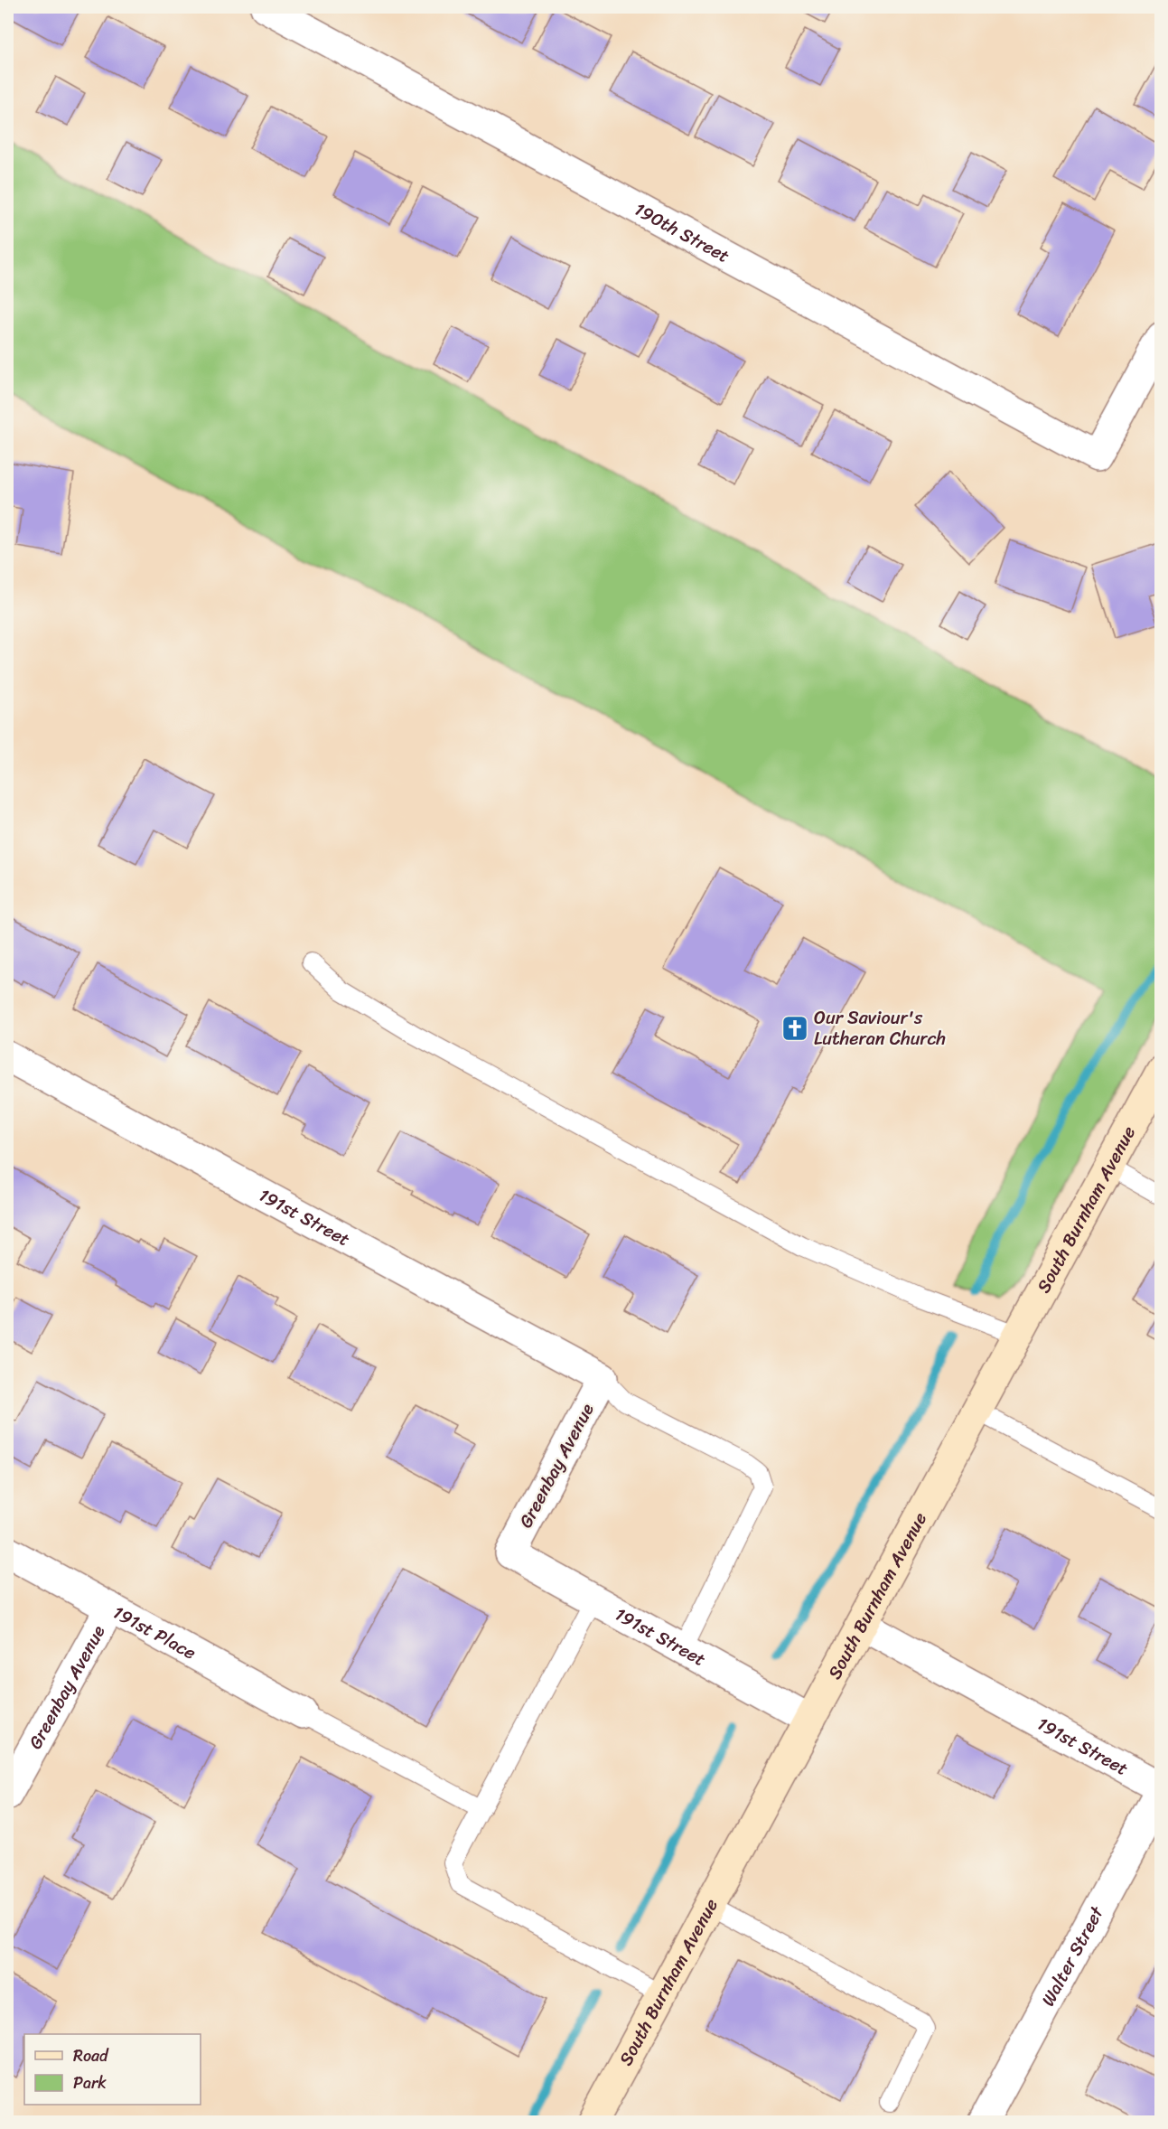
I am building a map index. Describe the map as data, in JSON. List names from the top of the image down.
{
  "streets": {
    "main road": ["South Burnham Avenue"],
    "street": [
      "190th Street",
      "191st Street",
      "Greenbay Avenue",
      "191st Place",
      "Walter Street"
    ]
  },
  "crossings": [
    ["South Burnham Avenue", "191st Street"],
    ["191st Street", "Greenbay Avenue"],
    ["191st Street", "Walter Street"],
    ["Greenbay Avenue", "191st Place"]
  ],
  "places": {
    "church": ["Our Saviour's Lutheran Church"]
  },
  "legend": ["Road", "Park"]
}
